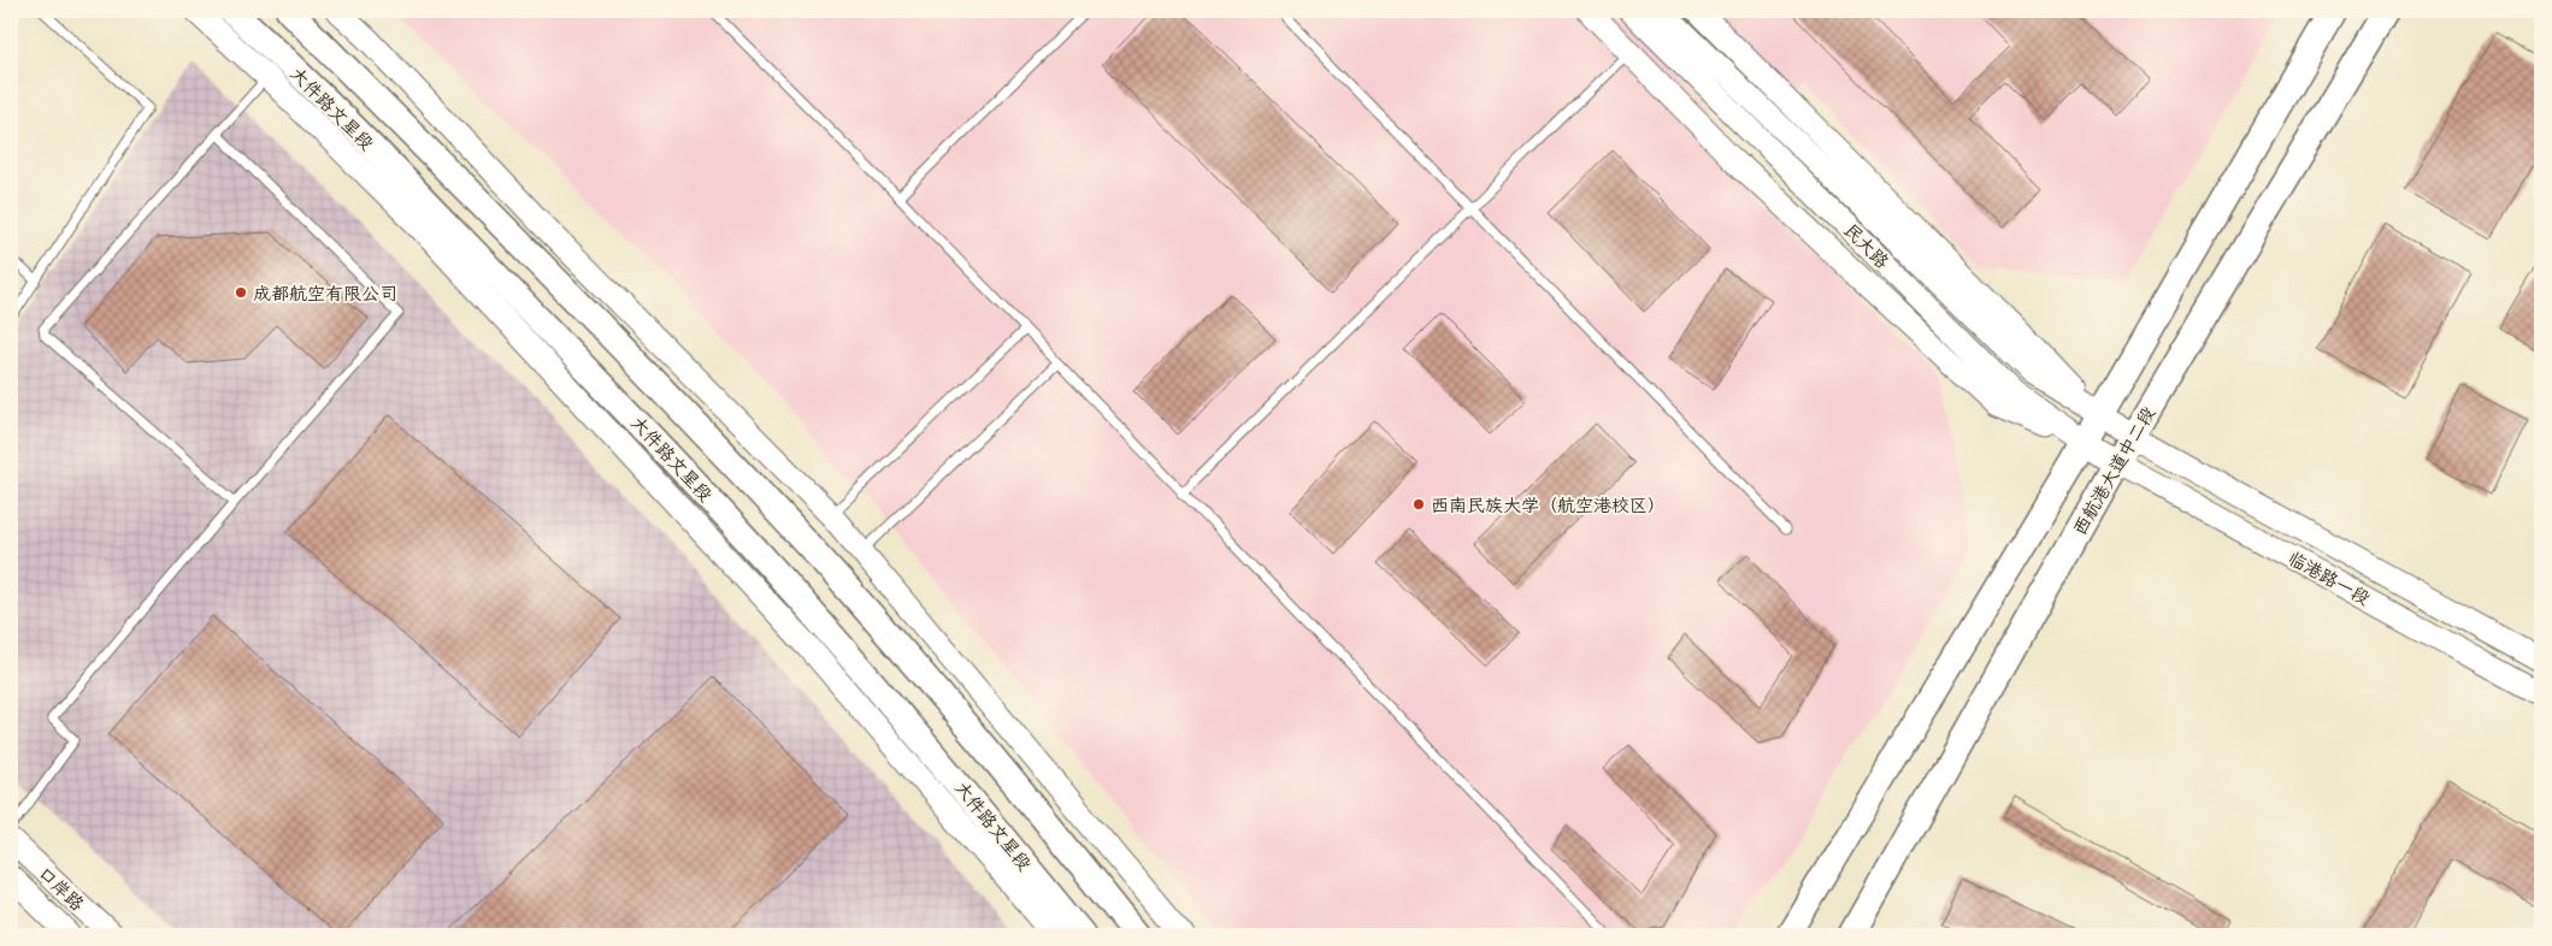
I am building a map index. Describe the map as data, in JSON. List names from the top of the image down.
{
  "streets": {
    "main road": ["大件路文星段", "西航港大道中二段"],
    "street": ["民大路", "临港路一段", "口岸路"]
  },
  "crossings": [
    ["民大路", "西航港大道中二段"],
    ["民大路", "临港路一段"],
    ["西航港大道中二段", "临港路一段"]
  ],
  "places": ["成都航空有限公司", "西南民族大学（航空港校区）"]
}
